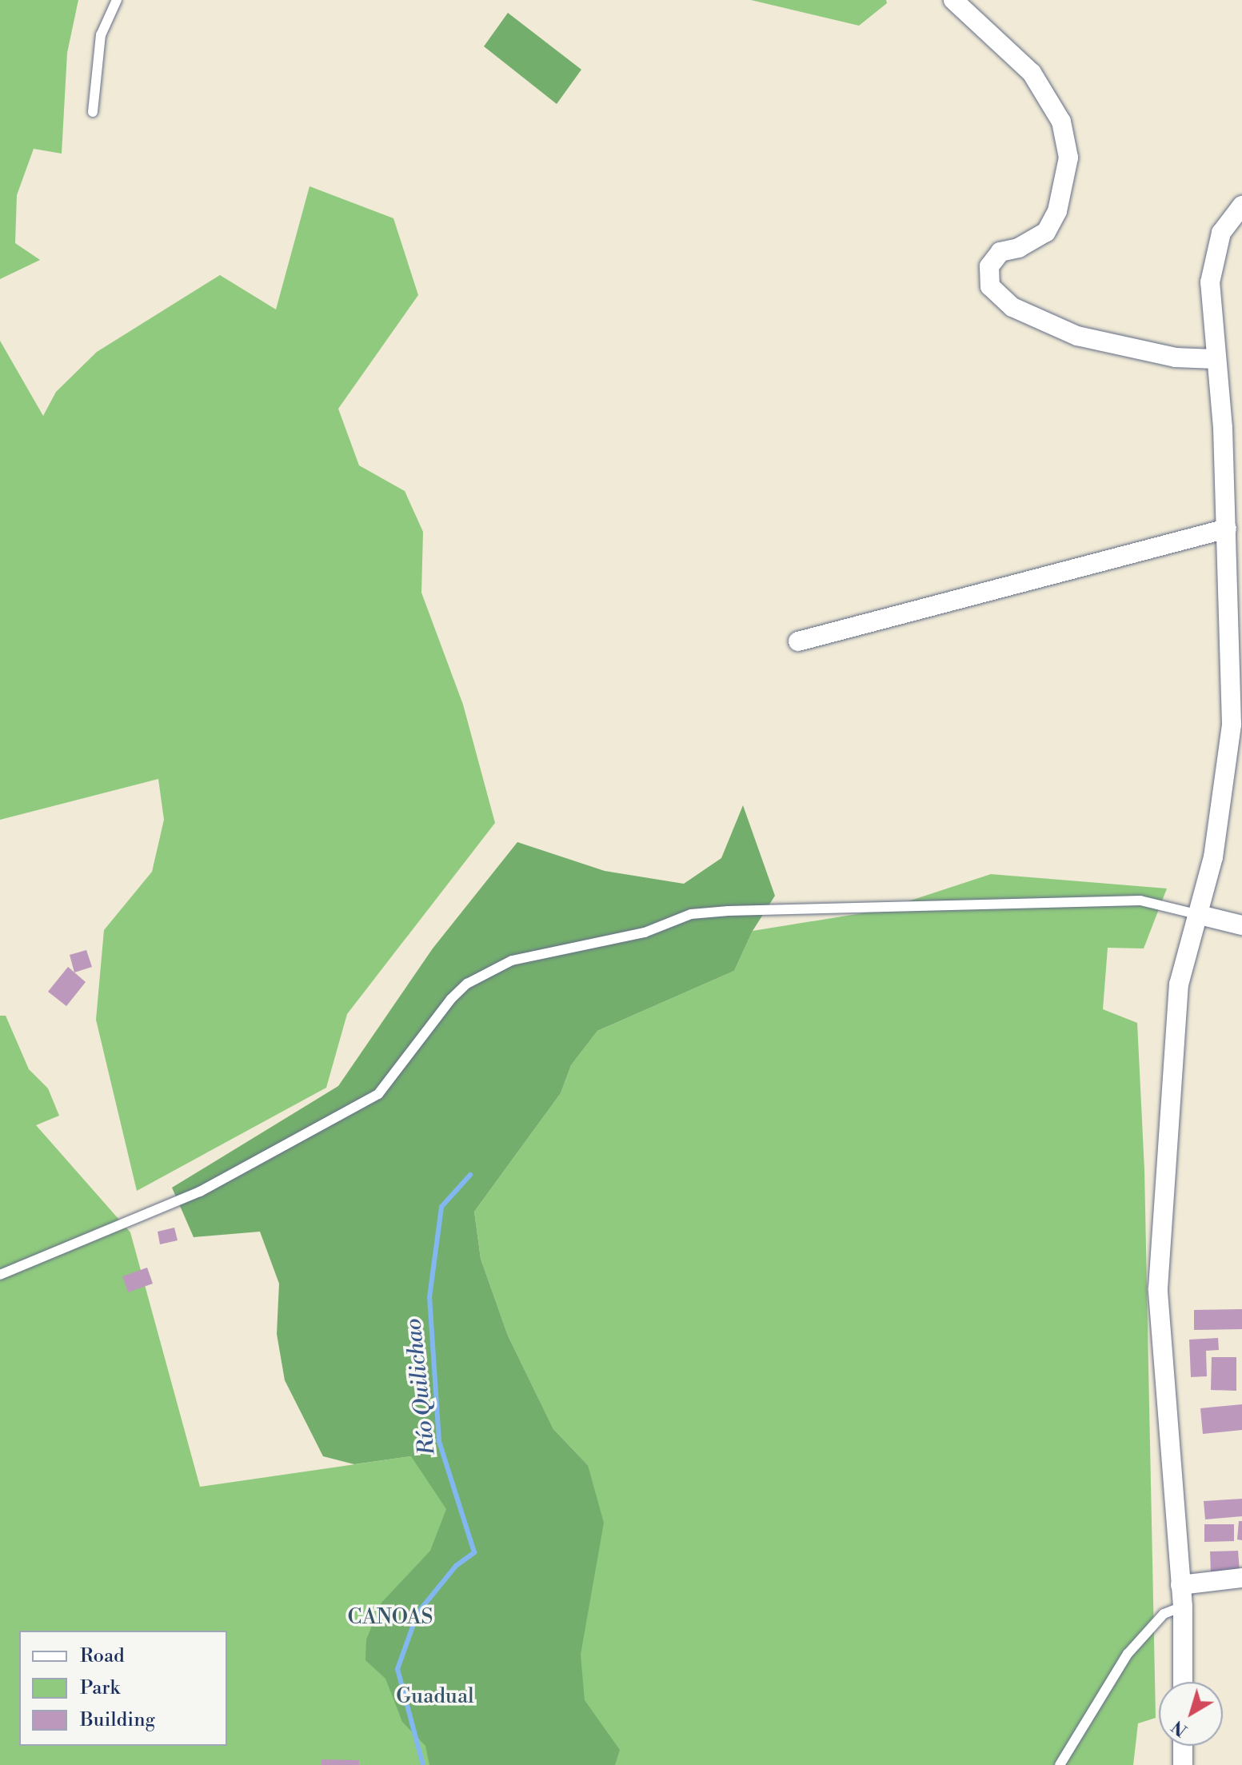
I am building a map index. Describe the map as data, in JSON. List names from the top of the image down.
{
  "water": ["Río Quilichao"],
  "parks": ["CANOAS", "Guadual"],
  "legend": ["Road", "Park", "Building"],
  "north": "bottom left"
}
